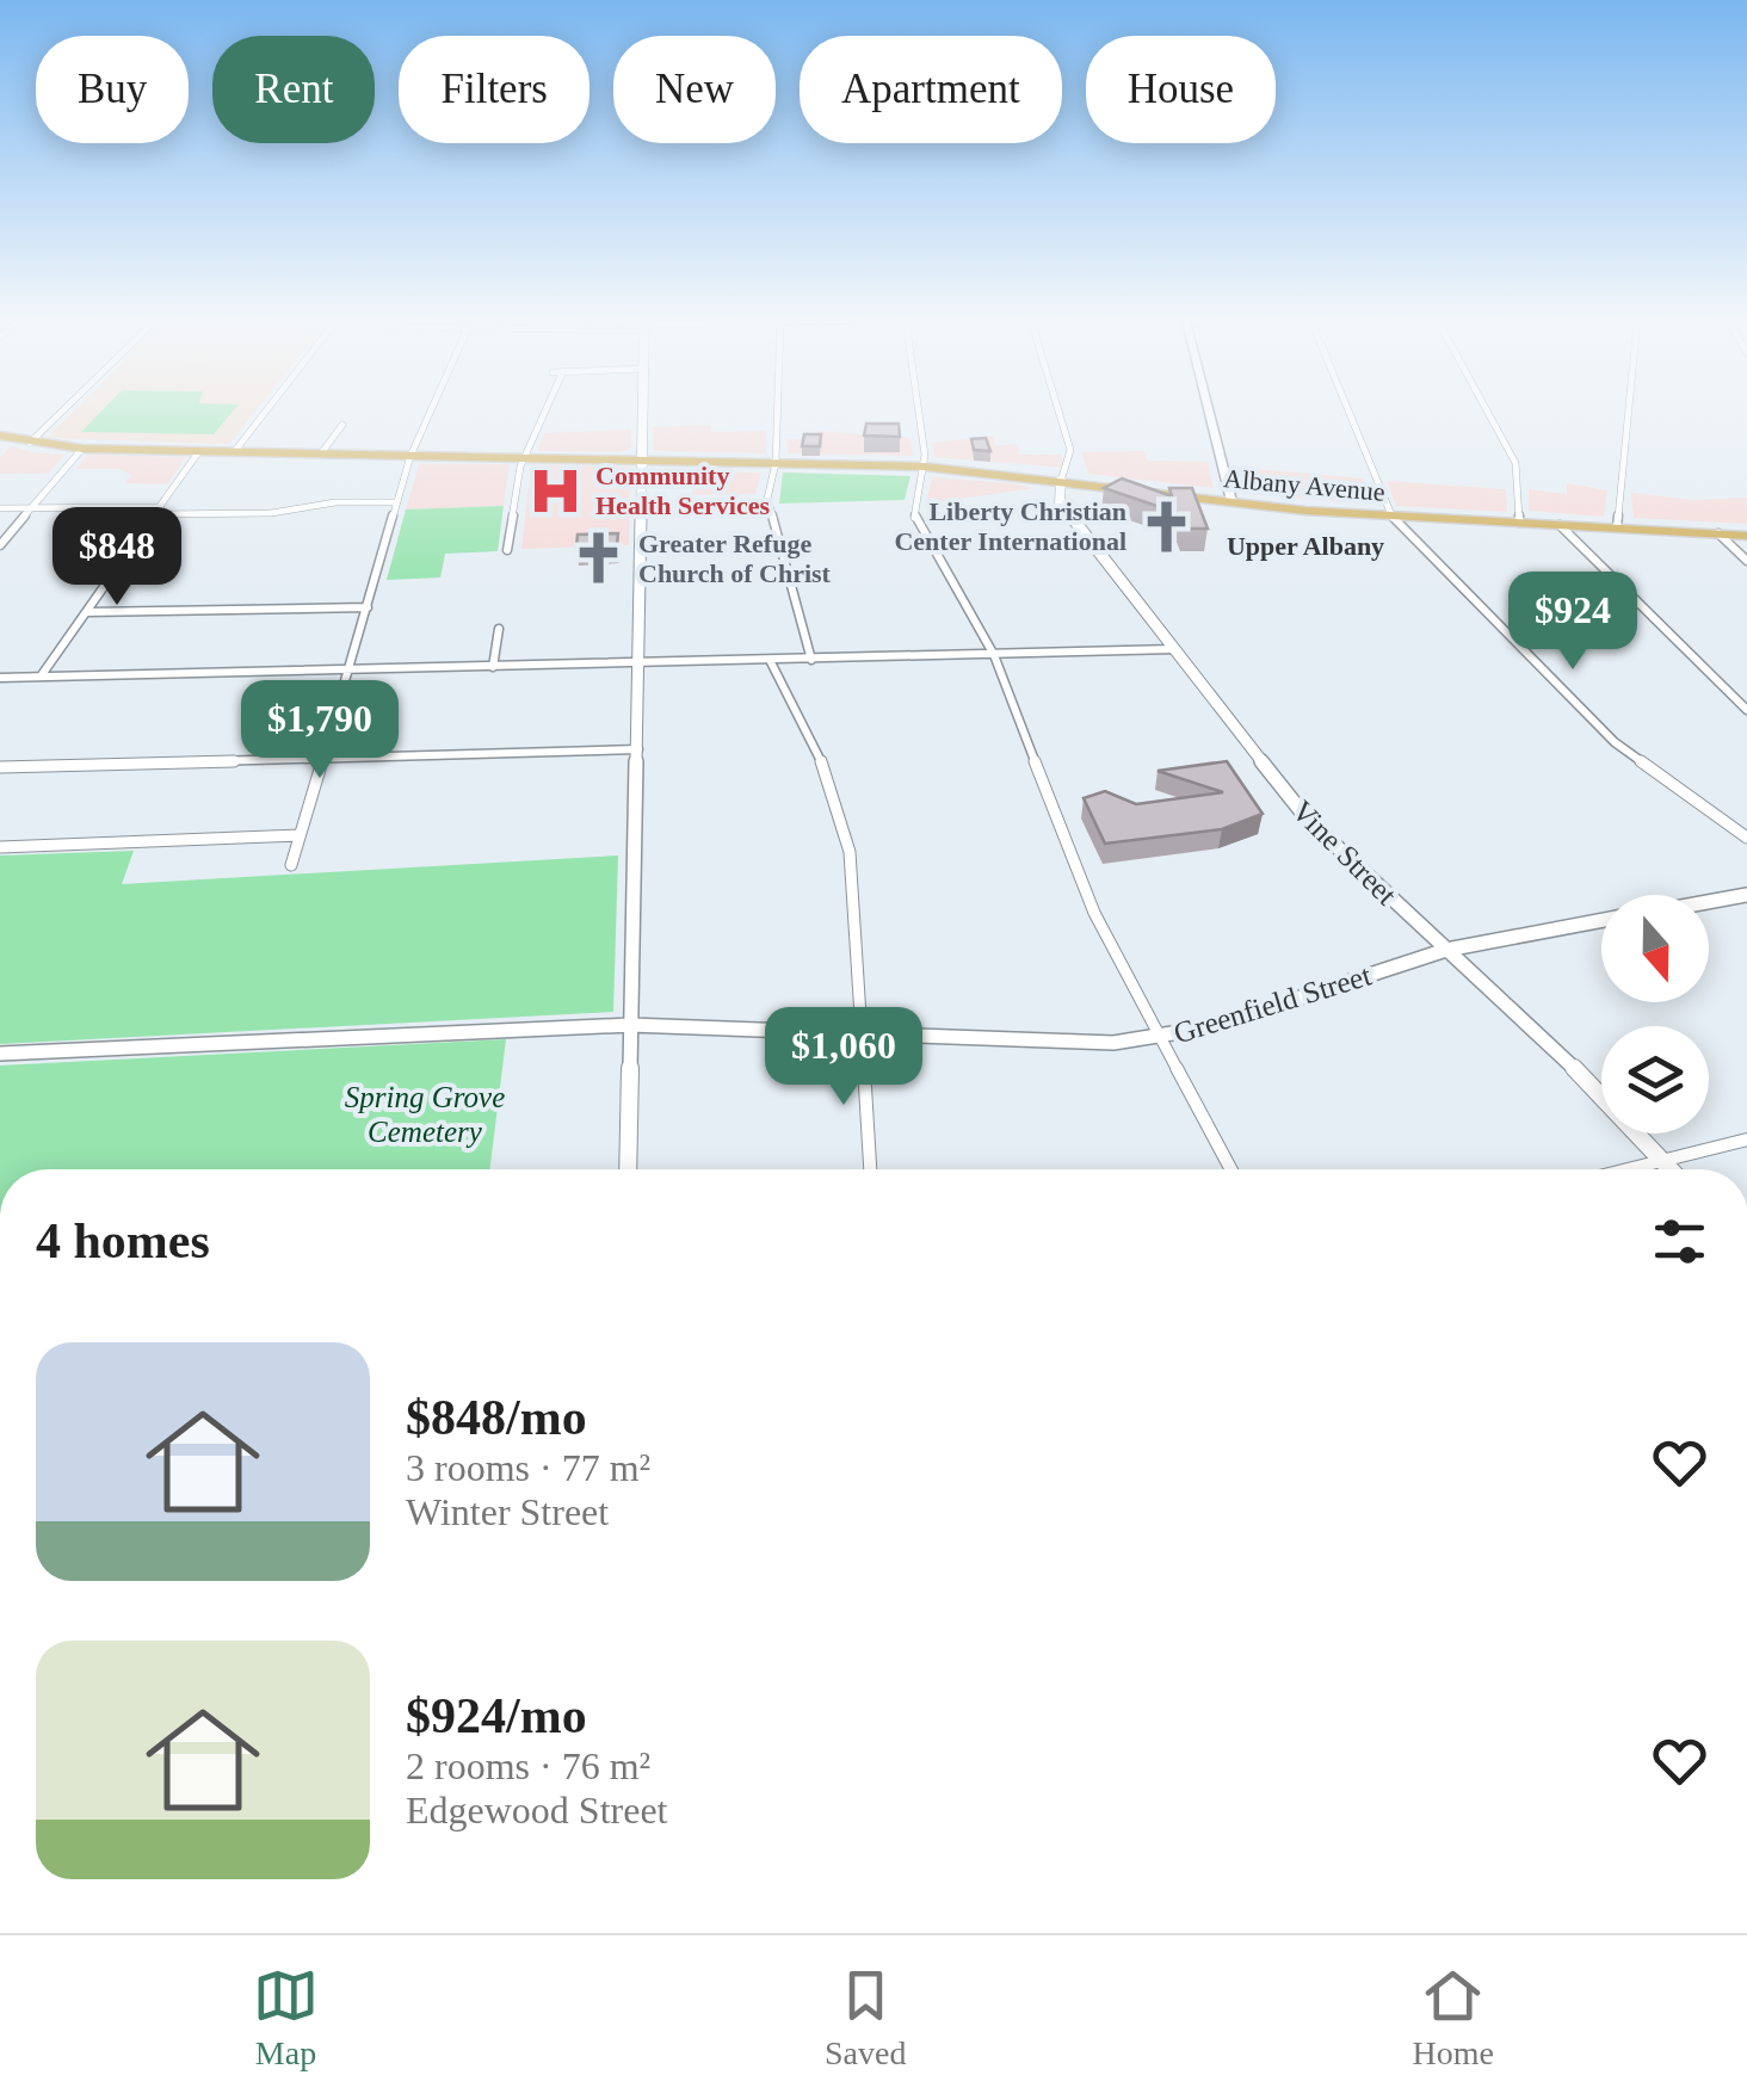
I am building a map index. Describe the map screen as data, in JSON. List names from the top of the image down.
{
  "streets": {
    "highway": ["Albany Avenue"],
    "street": ["Vine Street", "Greenfield Street"]
  },
  "crossings": [
    ["Albany Avenue", "Vine Street"],
    ["Vine Street", "Greenfield Street"]
  ],
  "districts": ["Upper Albany"],
  "parks": ["Spring Grove Cemetery"],
  "places": {
    "hospital": ["Community Health Services"],
    "church": ["Liberty Christian Center International", "Greater Refuge Church of Christ"]
  },
  "north": "bottom",
  "page": {
    "chip": [
      "Buy",
      "Rent",
      "Filters",
      "New",
      "Apartment",
      "House"
    ],
    "price": [
      "$848",
      "$924",
      "$1,790",
      "$1,060"
    ],
    "heading": "4 homes",
    "list": [
      {
        "name": "$848/mo",
        "note": "3 rooms · 77 m² · Winter Street"
      },
      {
        "name": "$924/mo",
        "note": "2 rooms · 76 m² · Edgewood Street"
      }
    ],
    "tabs": ["Map", "Saved", "Home"]
  }
}
